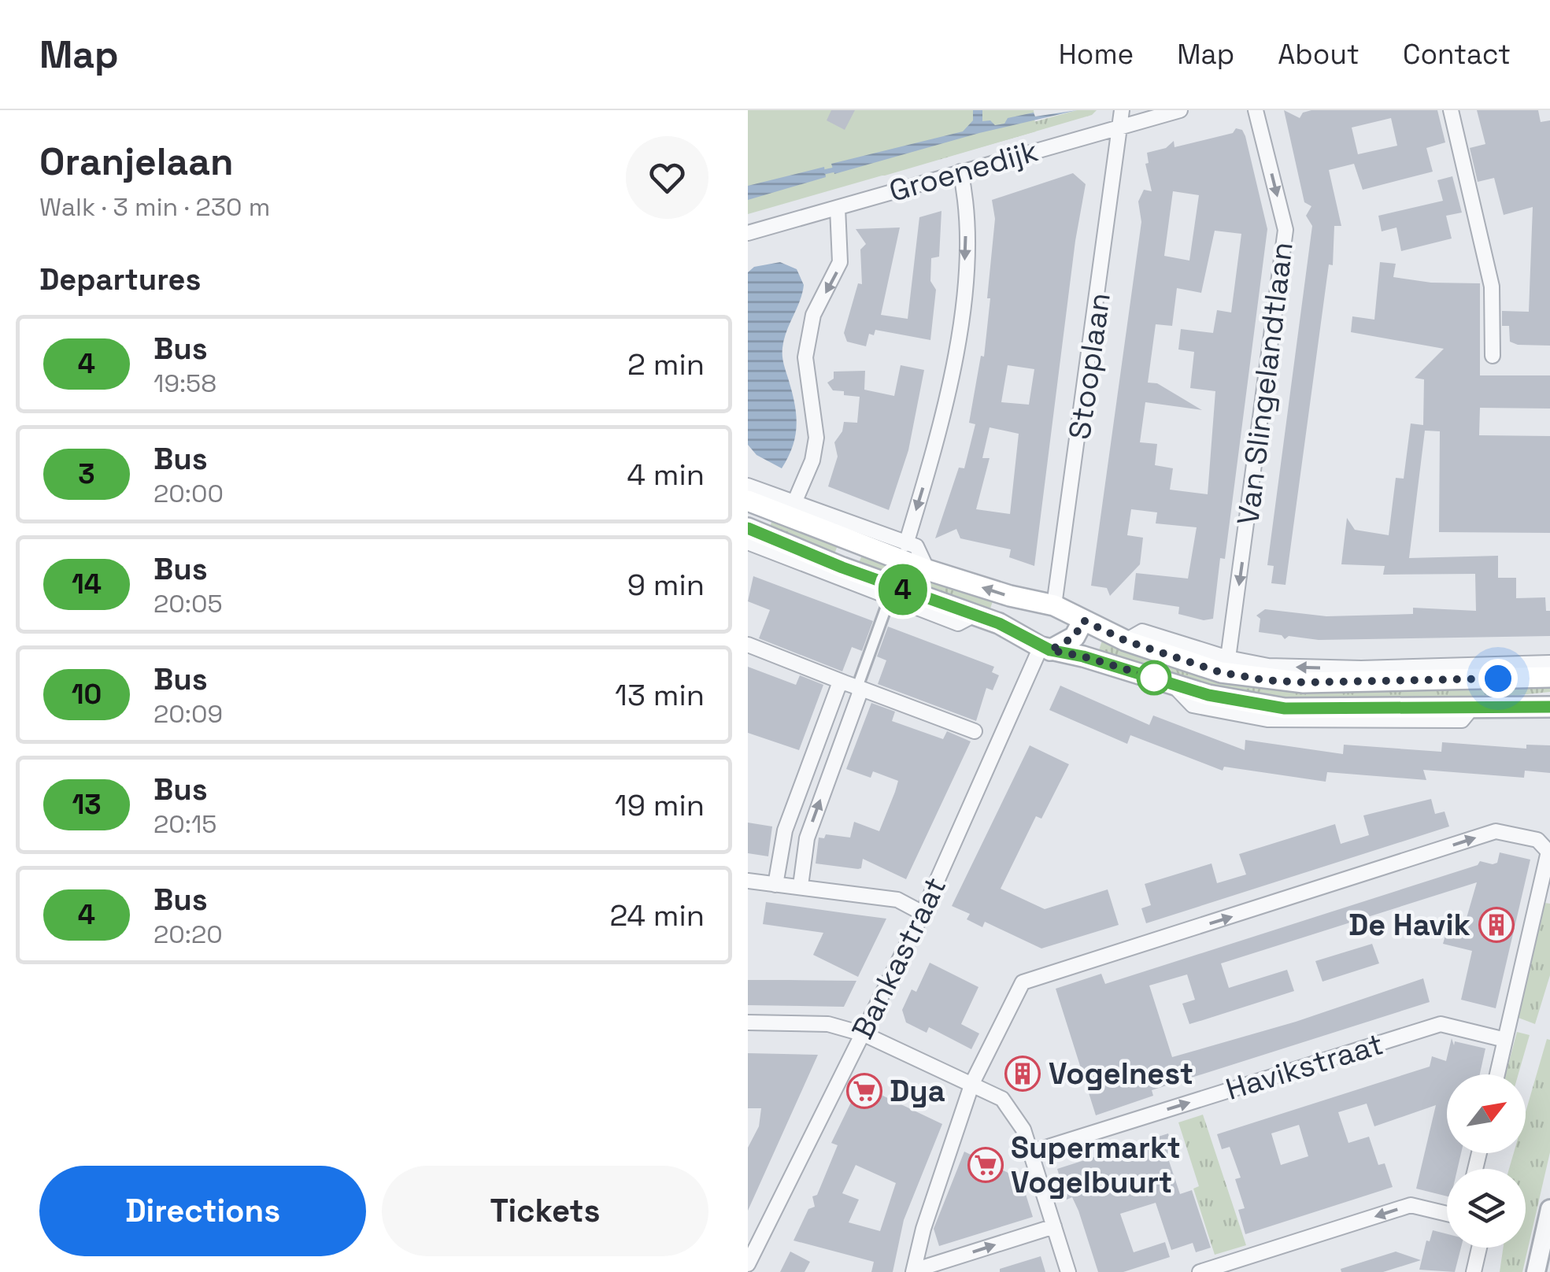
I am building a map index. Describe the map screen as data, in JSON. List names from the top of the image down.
{
  "streets": {
    "street": [
      "Groenedijk",
      "Stooplaan",
      "Van Slingelandtlaan",
      "Bankastraat",
      "Havikstraat"
    ]
  },
  "crossings": [
    ["Groenedijk", "Stooplaan"]
  ],
  "one_way": ["Van Slingelandtlaan", "Havikstraat"],
  "places": {
    "building": ["De Havik", "Vogelnest"],
    "supermarket": ["Dya", "Supermarkt Vogelbuurt"]
  },
  "lines": ["bus line 4"],
  "north": "top right",
  "page": {
    "header": "Map",
    "nav": [
      "Home",
      "Map",
      "About",
      "Contact"
    ],
    "heading": [
      ["Oranjelaan", "Walk · 3 min · 230 m"],
      "Departures"
    ],
    "on_map": "4",
    "list": [
      {
        "mark": "4",
        "name": "Bus",
        "note": "19:58",
        "value": "2 min"
      },
      {
        "mark": "3",
        "name": "Bus",
        "note": "20:00",
        "value": "4 min"
      },
      {
        "mark": "14",
        "name": "Bus",
        "note": "20:05",
        "value": "9 min"
      },
      {
        "mark": "10",
        "name": "Bus",
        "note": "20:09",
        "value": "13 min"
      },
      {
        "mark": "13",
        "name": "Bus",
        "note": "20:15",
        "value": "19 min"
      },
      {
        "mark": "4",
        "name": "Bus",
        "note": "20:20",
        "value": "24 min"
      }
    ],
    "buttons": ["Directions", "Tickets"]
  }
}
